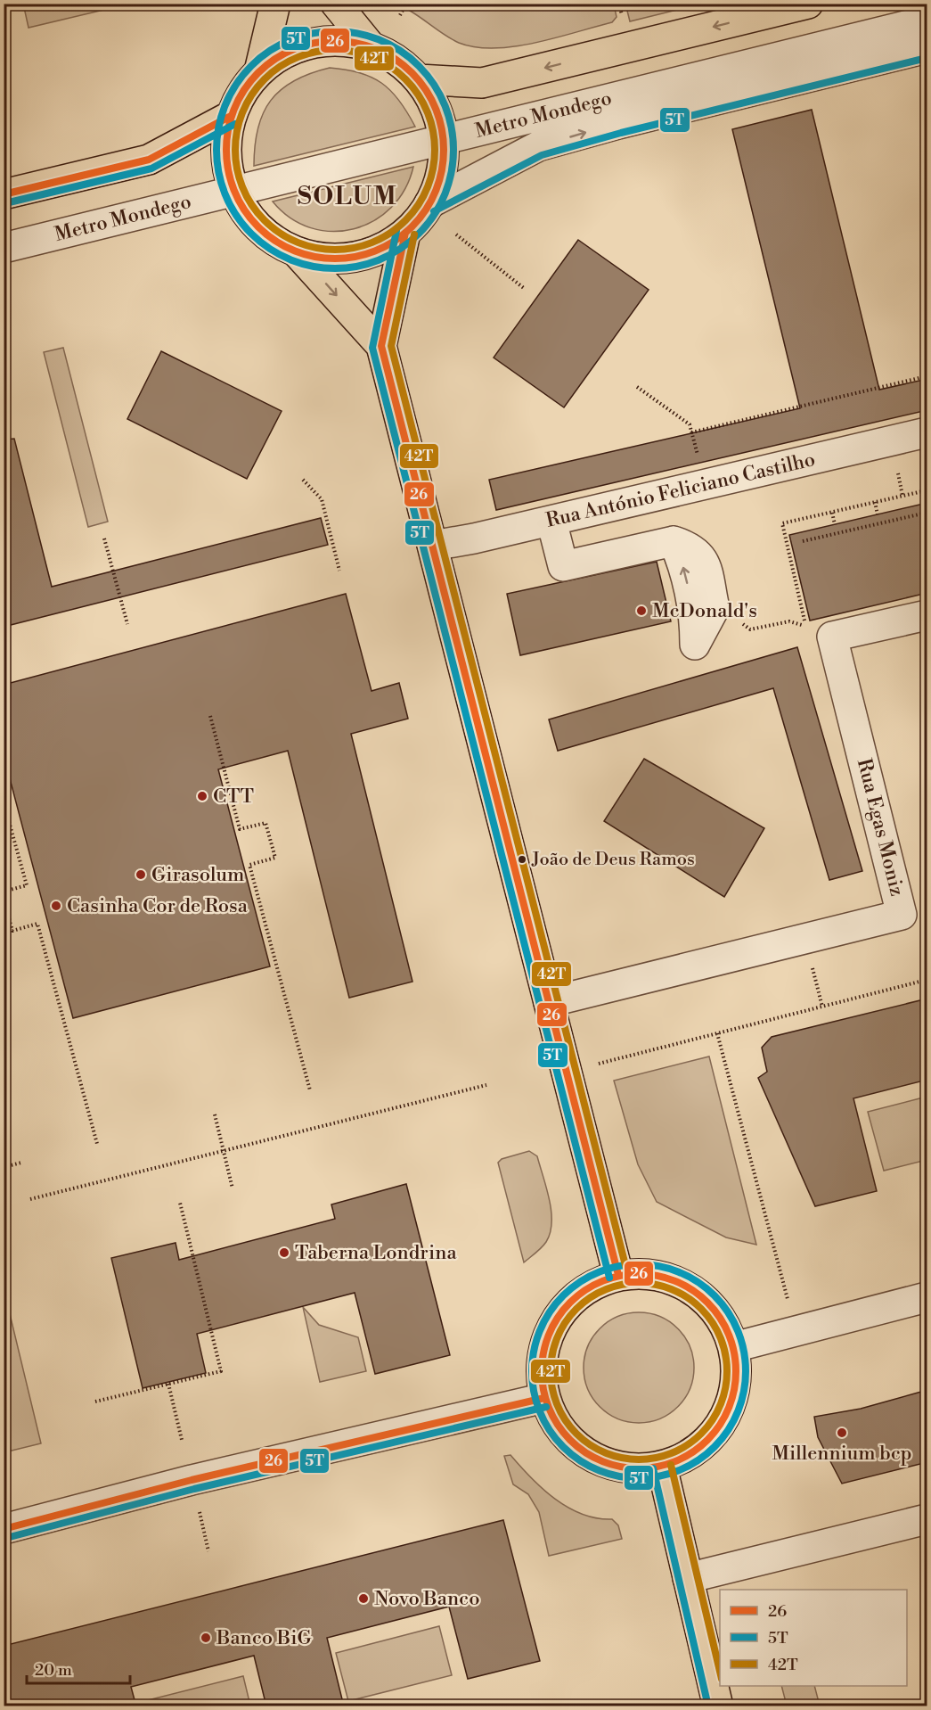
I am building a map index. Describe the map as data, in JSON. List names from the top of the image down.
{
  "streets": {
    "street": ["Metro Mondego", "Rua António Feliciano Castilho", "Rua Egas Moniz"]
  },
  "districts": ["SOLUM"],
  "places": [
    "McDonald's",
    "CTT",
    "João de Deus Ramos",
    "Girasolum",
    "Casinha Cor de Rosa",
    "Taberna Londrina",
    "Millennium bcp",
    "Novo Banco",
    "Banco BiG"
  ],
  "lines": ["transit line 5T", "transit line 26", "transit line 42T"],
  "legend": ["26", "5T", "42T"],
  "scale_bar": "20 m"
}
